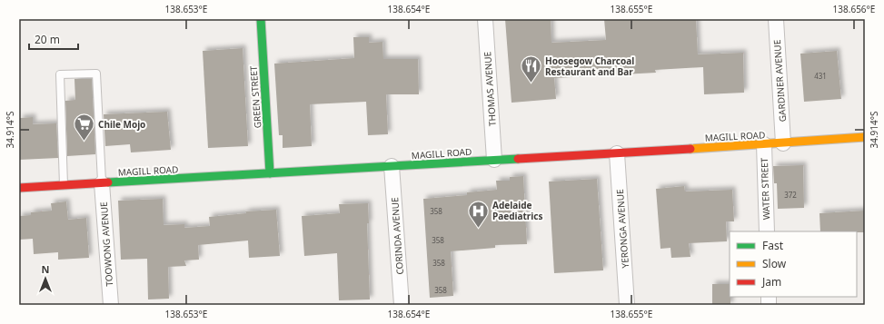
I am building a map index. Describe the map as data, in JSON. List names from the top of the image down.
{
  "streets": {
    "main road": ["GREEN STREET", "MAGILL ROAD"],
    "street": [
      "GARDINER AVENUE",
      "THOMAS AVENUE",
      "WATER STREET",
      "YERONGA AVENUE",
      "CORINDA AVENUE",
      "TOOWONG AVENUE"
    ]
  },
  "crossings": [
    ["GARDINER AVENUE", "MAGILL ROAD"],
    ["THOMAS AVENUE", "MAGILL ROAD"],
    ["GREEN STREET", "MAGILL ROAD"],
    ["MAGILL ROAD", "WATER STREET"],
    ["MAGILL ROAD", "YERONGA AVENUE"],
    ["MAGILL ROAD", "CORINDA AVENUE"],
    ["MAGILL ROAD", "TOOWONG AVENUE"]
  ],
  "places": {
    "restaurant": ["Hoosegow Charcoal Restaurant and Bar"],
    "supermarket": ["Chile Mojo"],
    "hospital": ["Adelaide Paediatrics"]
  },
  "house_numbers": [
    "431",
    "372",
    "358",
    "358",
    "358",
    "358"
  ],
  "legend": ["Fast", "Slow", "Jam"],
  "scale_bar": "20 m",
  "north": "top",
  "coordinates": [
    "138.653°E",
    "138.654°E",
    "138.655°E",
    "138.656°E",
    "34.914°S"
  ]
}
